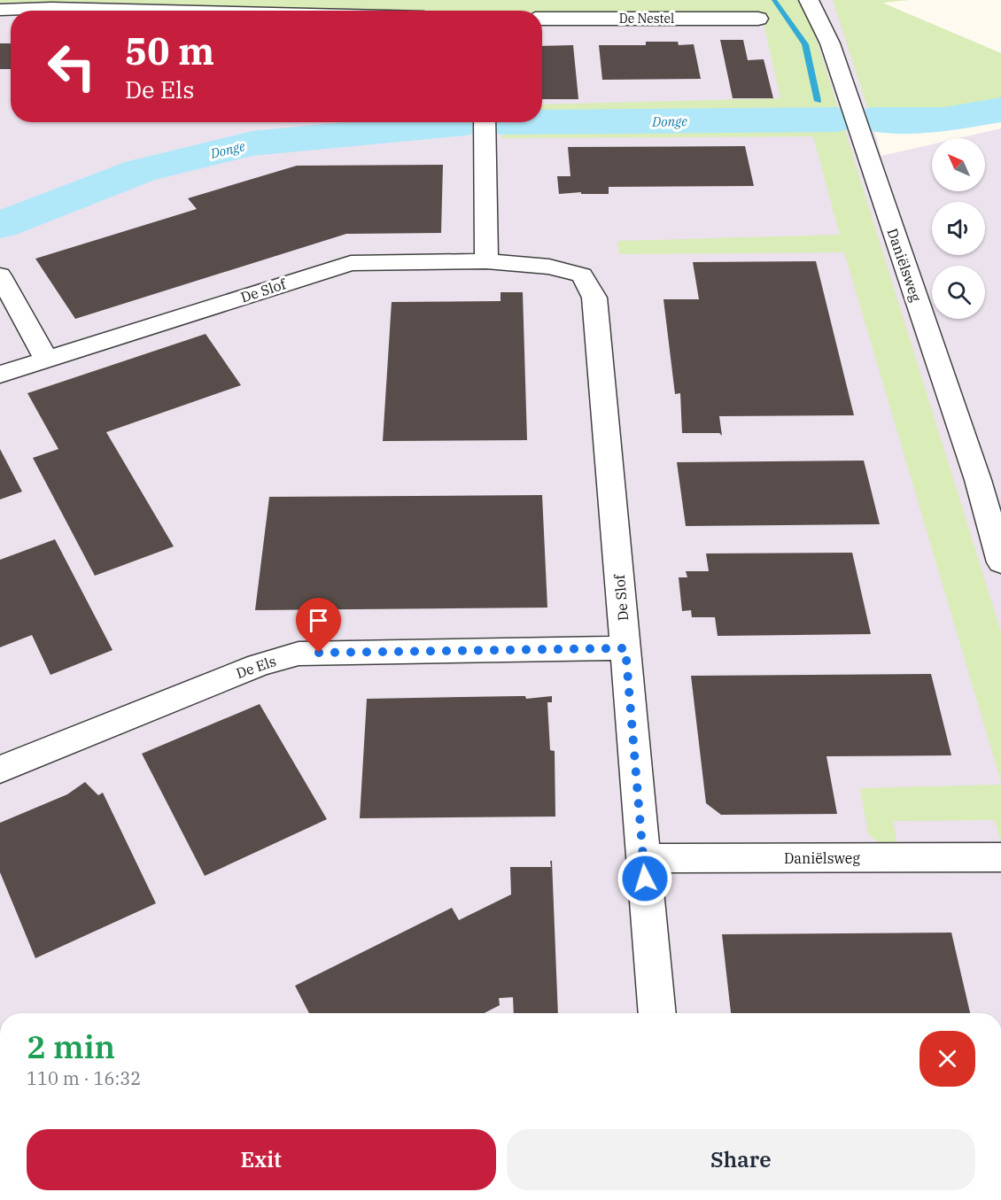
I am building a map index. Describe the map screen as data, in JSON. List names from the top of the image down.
{
  "streets": {
    "street": [
      "De Nestel",
      "Daniëlsweg",
      "De Slof",
      "De Els"
    ]
  },
  "crossings": [
    ["Daniëlsweg", "De Slof"],
    ["De Slof", "De Els"]
  ],
  "water": ["Donge"],
  "north": "top left",
  "page": {
    "turn": ["50 m", "De Els"],
    "heading": ["2 min", "110 m · 16:32"],
    "buttons": ["Exit", "Share"]
  }
}
